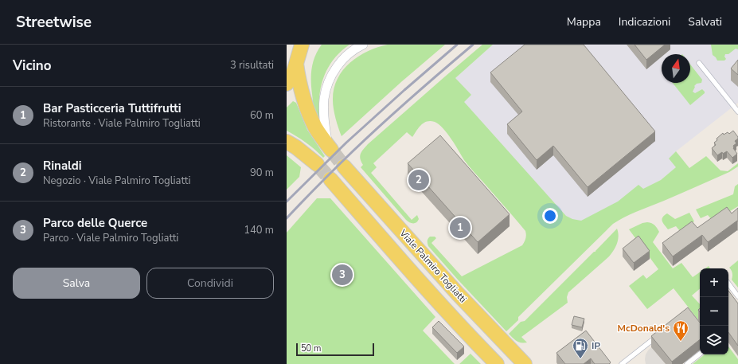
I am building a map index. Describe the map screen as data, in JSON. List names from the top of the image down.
{
  "streets": {
    "main road": ["Viale Palmiro Togliatti"]
  },
  "places": {
    "restaurant": ["McDonald's"],
    "fuel station": ["IP"]
  },
  "scale_bar": "50 m",
  "north": "top",
  "page": {
    "header": "Streetwise",
    "nav": ["Mappa", "Indicazioni", "Salvati"],
    "heading": ["Vicino", "3 risultati"],
    "list": [
      {
        "mark": "1",
        "name": "Bar Pasticceria Tuttifrutti",
        "note": "Ristorante · Viale Palmiro Togliatti",
        "value": "60 m"
      },
      {
        "mark": "2",
        "name": "Rinaldi",
        "note": "Negozio · Viale Palmiro Togliatti",
        "value": "90 m"
      },
      {
        "mark": "3",
        "name": "Parco delle Querce",
        "note": "Parco · Viale Palmiro Togliatti",
        "value": "140 m"
      }
    ],
    "pins": ["2", "1", "3"],
    "buttons": ["Salva", "Condividi"],
    "map_buttons": ["+", "−"],
    "scale": "50 m"
  }
}
